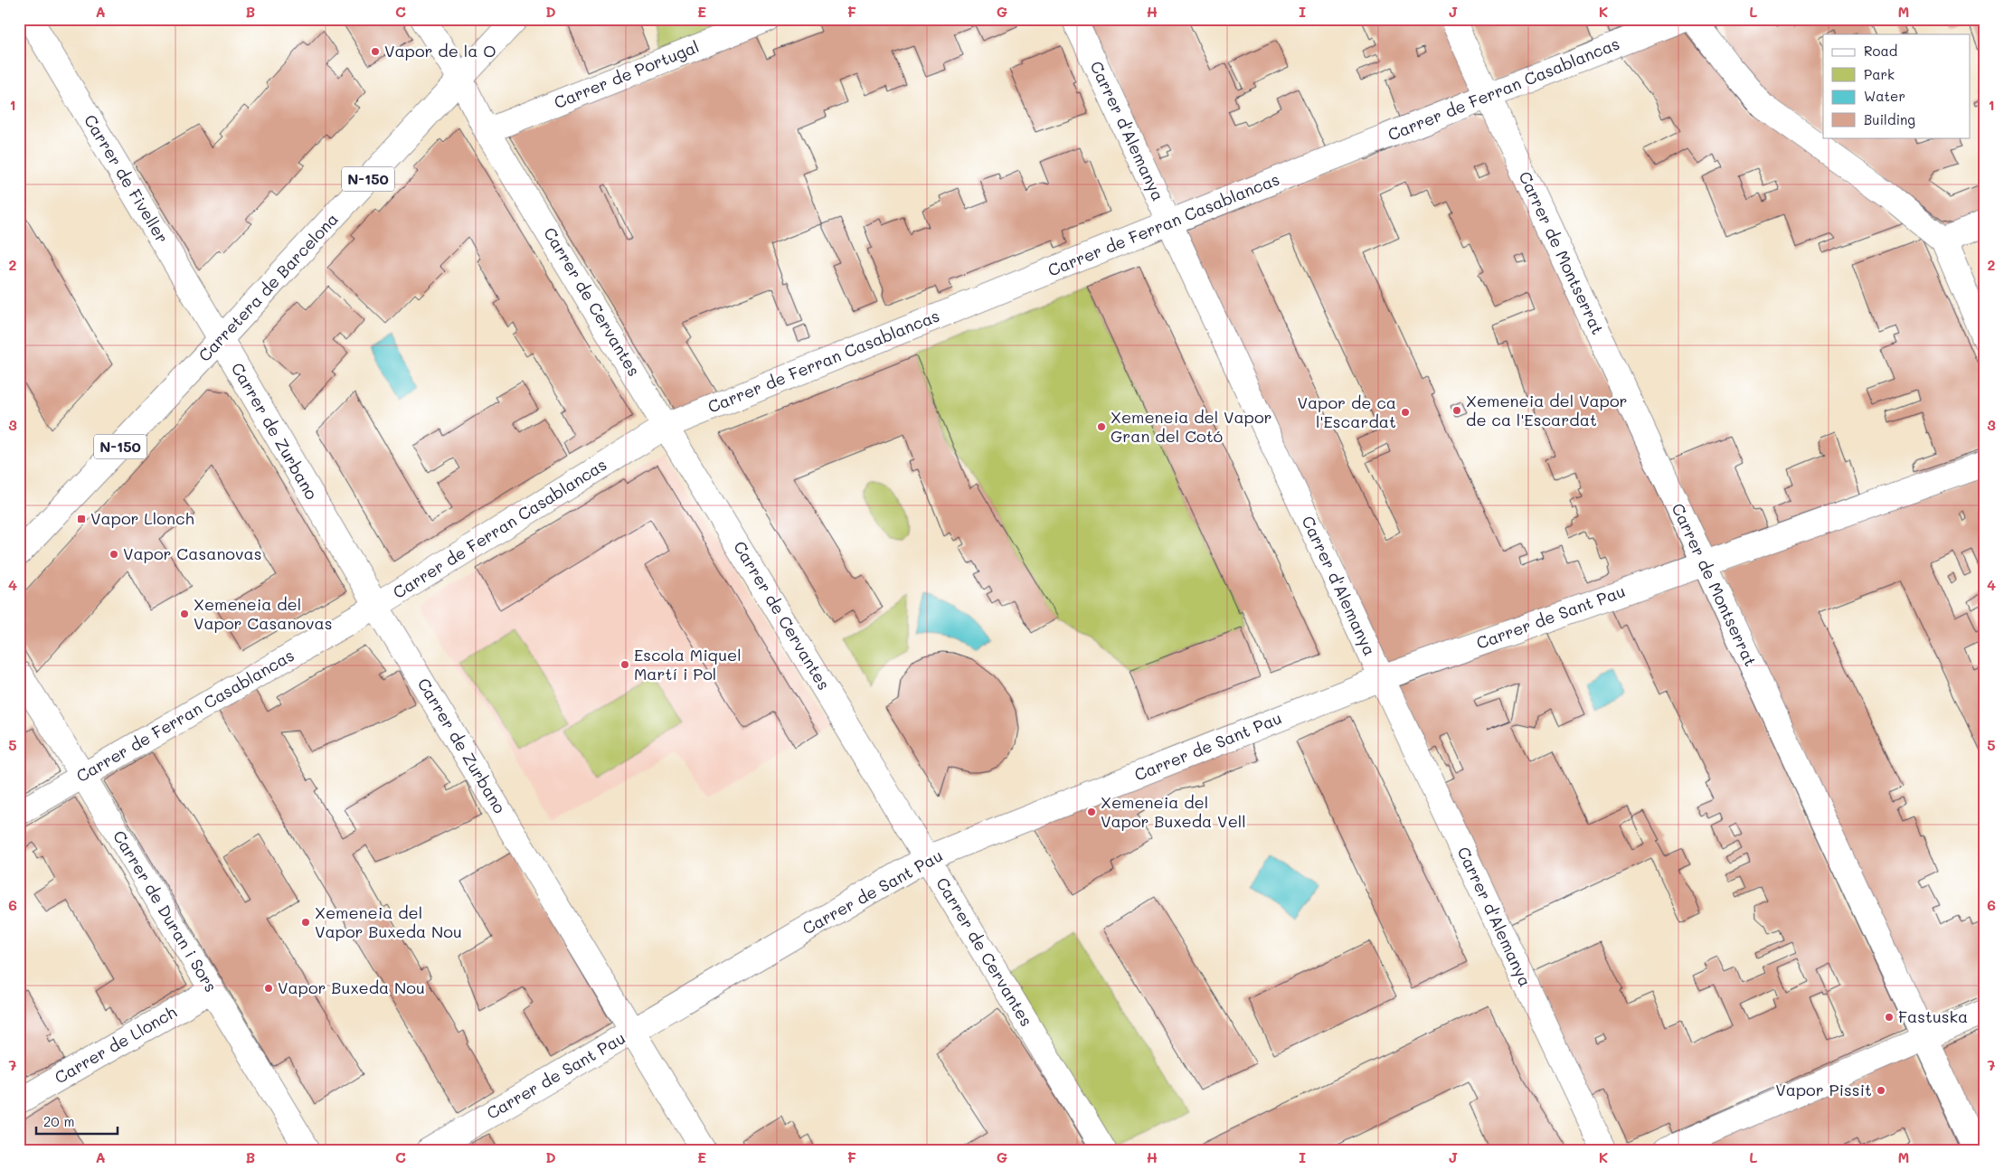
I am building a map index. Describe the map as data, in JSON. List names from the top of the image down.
{
  "streets": {
    "street": [
      "Carrer de Portugal",
      "Carrer de Ferran Casablancas",
      "Carrer d'Alemanya",
      "Carrer de Fiveller",
      "N-150",
      "Carrer de Montserrat",
      "Carretera de Barcelona",
      "Carrer de Cervantes",
      "Carrer de Zurbano",
      "Carrer de Sant Pau",
      "Carrer de Duran i Sors",
      "Carrer de Llonch"
    ]
  },
  "crossings": [
    ["Carrer de Portugal", "Carrer de Cervantes"],
    ["Carrer de Ferran Casablancas", "Carrer d'Alemanya"],
    ["Carrer de Ferran Casablancas", "Carrer de Montserrat"],
    ["Carrer de Ferran Casablancas", "Carrer de Cervantes"],
    ["Carrer de Ferran Casablancas", "Carrer de Zurbano"],
    ["Carrer de Ferran Casablancas", "Carrer de Duran i Sors"],
    ["Carrer d'Alemanya", "Carrer de Sant Pau"],
    ["Carrer de Fiveller", "Carretera de Barcelona"],
    ["Carrer de Fiveller", "Carrer de Zurbano"],
    ["Carrer de Montserrat", "Carrer de Sant Pau"],
    ["Carretera de Barcelona", "Carrer de Cervantes"],
    ["Carretera de Barcelona", "Carrer de Zurbano"],
    ["Carrer de Cervantes", "Carrer de Sant Pau"],
    ["Carrer de Zurbano", "Carrer de Sant Pau"],
    ["Carrer de Duran i Sors", "Carrer de Llonch"]
  ],
  "places": {
    "other": [
      "Vapor de la O",
      "Xemeneia del Vapor de ca l'Escardat",
      "Vapor de ca l'Escardat",
      "Xemeneia del Vapor Gran del Cotó",
      "Vapor Casanovas",
      "Xemeneia del Vapor Casanovas",
      "Escola Miquel Martí i Pol",
      "Xemeneia del Vapor Buxeda Vell",
      "Xemeneia del Vapor Buxeda Nou",
      "Vapor Buxeda Nou",
      "Fastuska",
      "Vapor Pissit"
    ],
    "transit": ["Vapor Llonch"]
  },
  "legend": [
    "Road",
    "Park",
    "Water",
    "Building"
  ],
  "scale_bar": "20 m",
  "grid": {
    "columns": [
      "A",
      "B",
      "C",
      "D",
      "E",
      "F",
      "G",
      "H",
      "I",
      "J",
      "K",
      "L",
      "M"
    ],
    "rows": [
      "1",
      "2",
      "3",
      "4",
      "5",
      "6",
      "7"
    ]
  }
}
